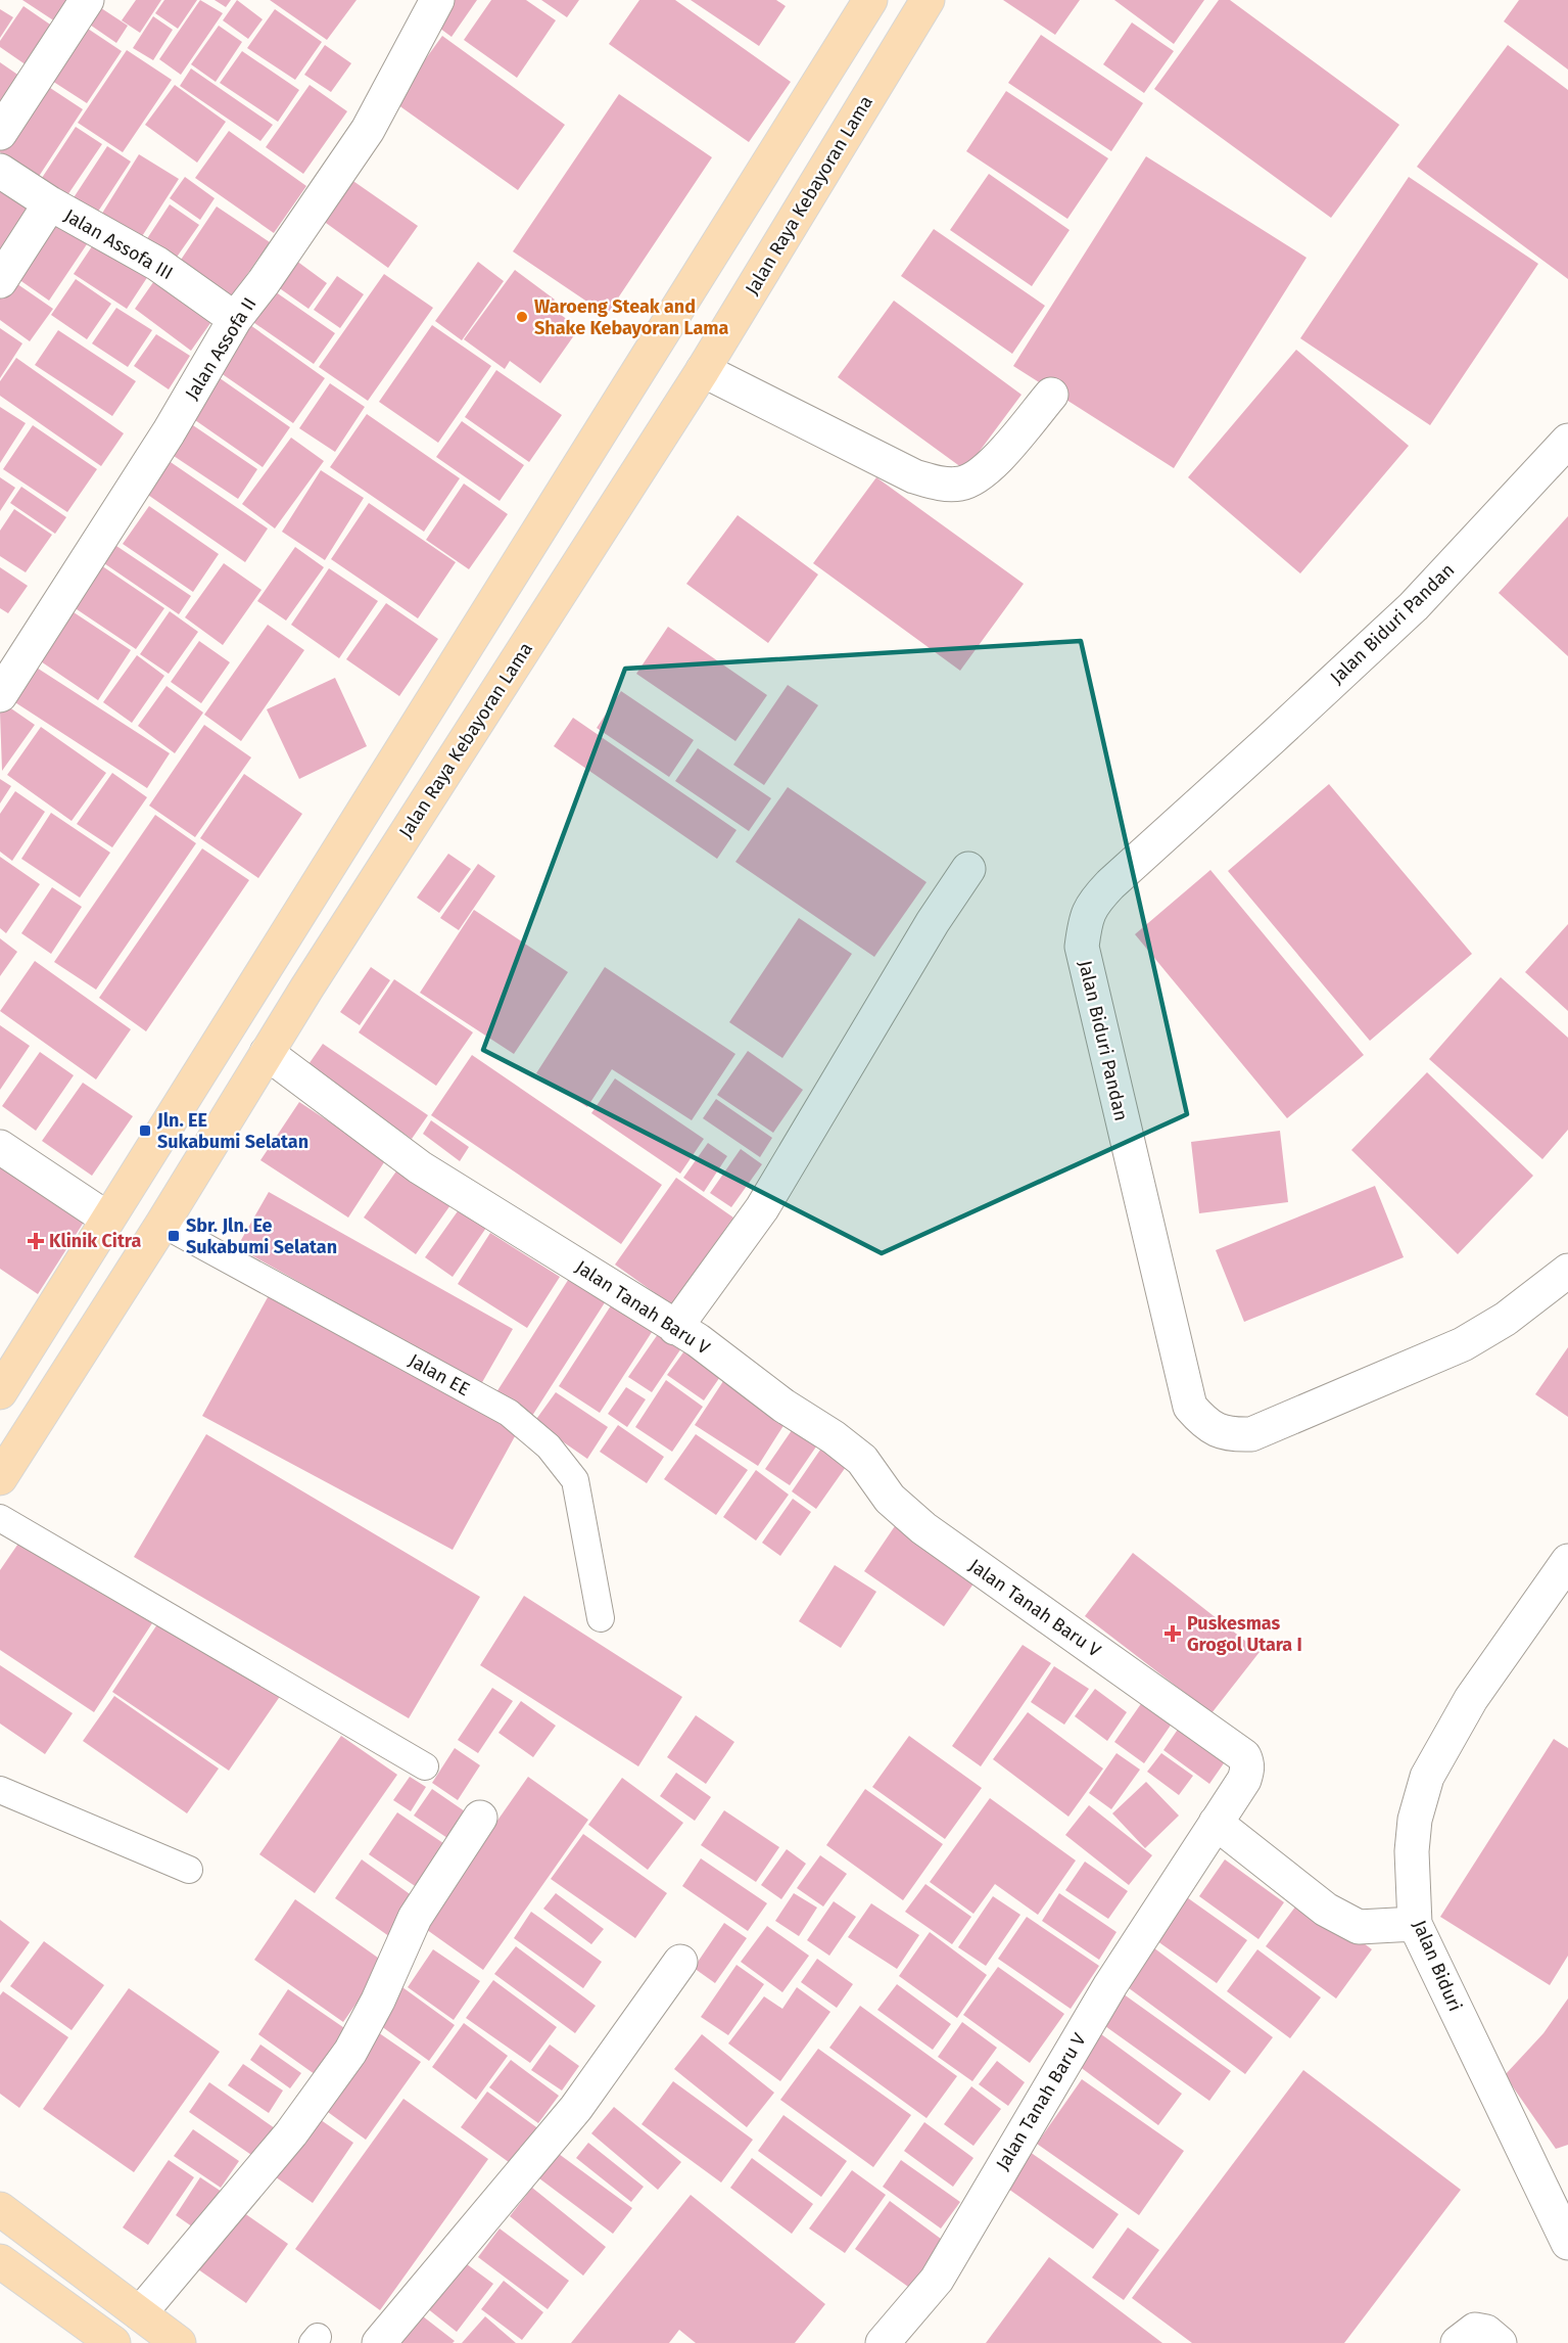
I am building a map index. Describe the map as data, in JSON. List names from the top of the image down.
{
  "streets": {
    "main road": ["Jalan Raya Kebayoran Lama"],
    "street": [
      "Jalan Assofa III",
      "Jalan Assofa II",
      "Jalan Biduri Pandan",
      "Jalan Tanah Baru V",
      "Jalan Biduri"
    ],
    "lane": ["Jalan EE"]
  },
  "crossings": [
    ["Jalan Raya Kebayoran Lama", "Jalan Tanah Baru V"],
    ["Jalan Raya Kebayoran Lama", "Jalan EE"],
    ["Jalan Assofa III", "Jalan Assofa II"]
  ],
  "places": {
    "other": ["Waroeng Steak and Shake Kebayoran Lama"],
    "transit": ["Jln. EE Sukabumi Selatan", "Sbr. Jln. Ee Sukabumi Selatan"],
    "health": ["Klinik Citra", "Puskesmas Grogol Utara I"]
  }
}
